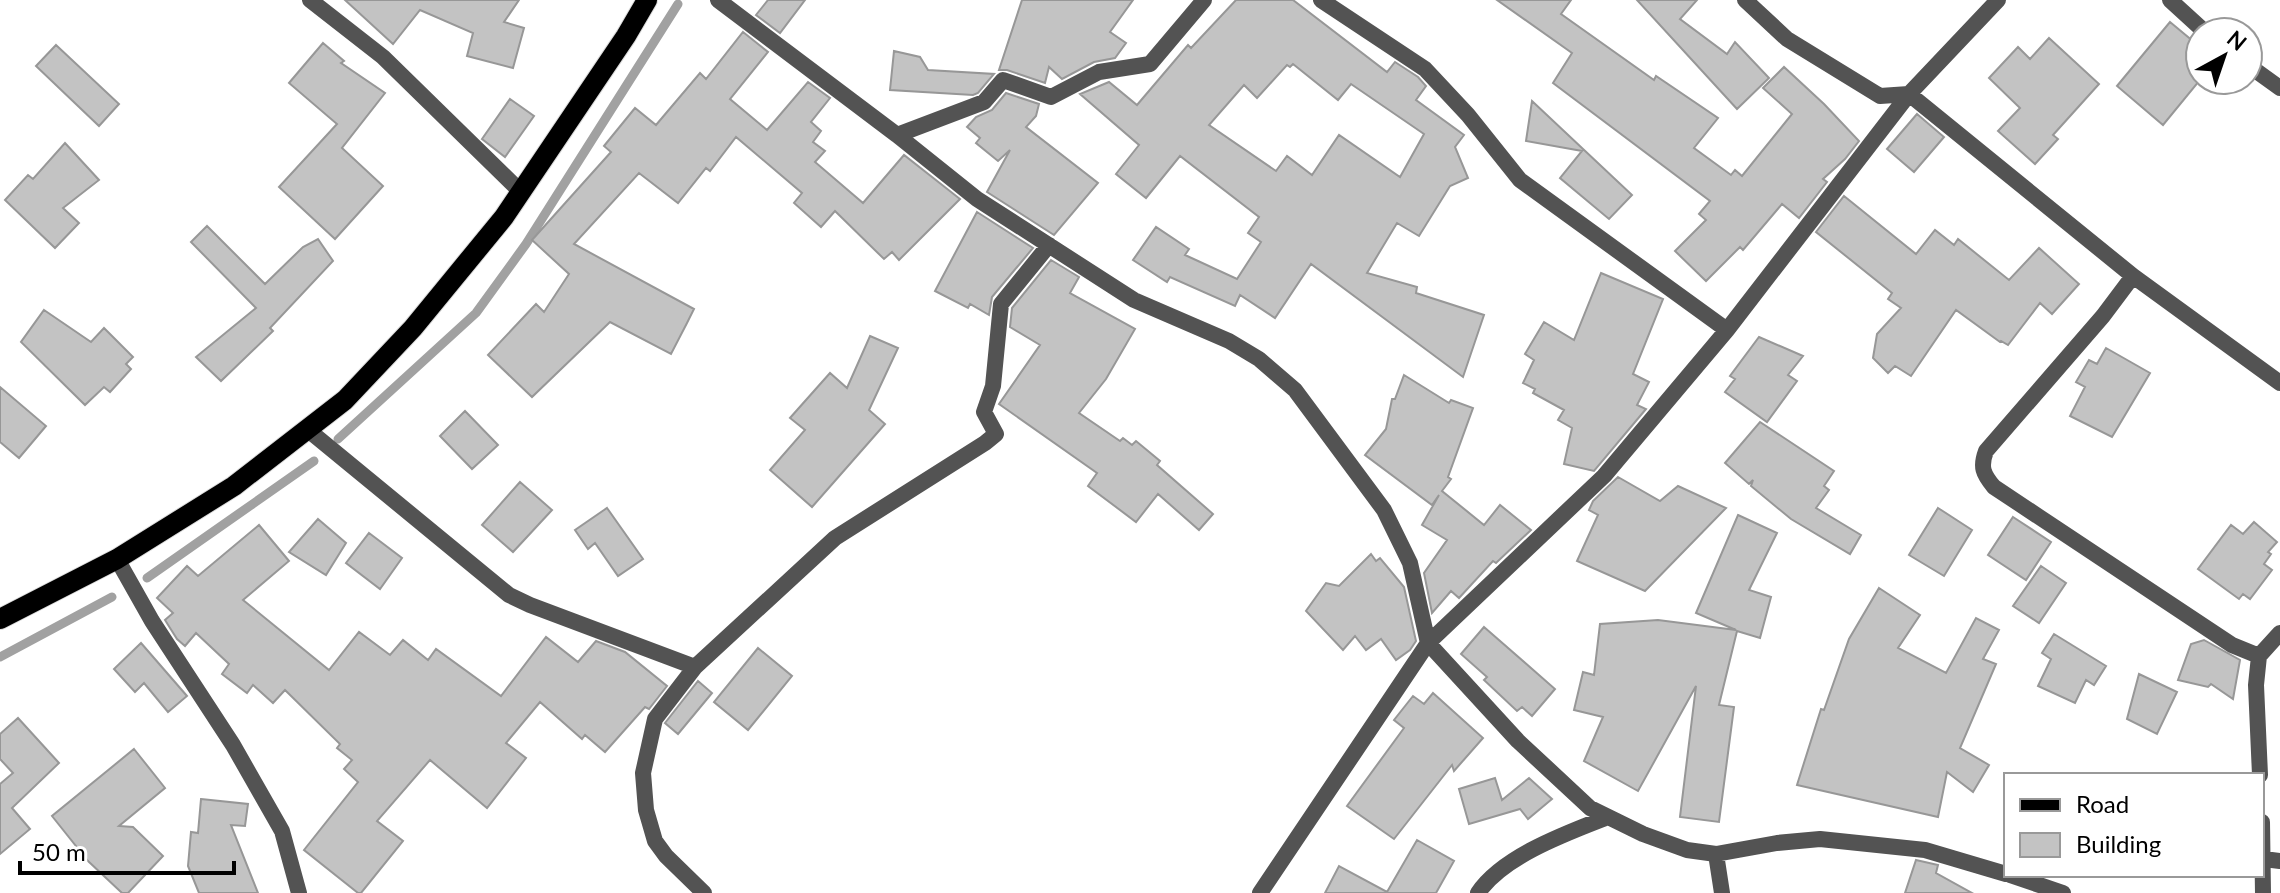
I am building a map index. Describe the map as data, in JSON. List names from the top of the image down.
{
  "legend": ["Road", "Building"],
  "scale_bar": "50 m",
  "north": "top right"
}
